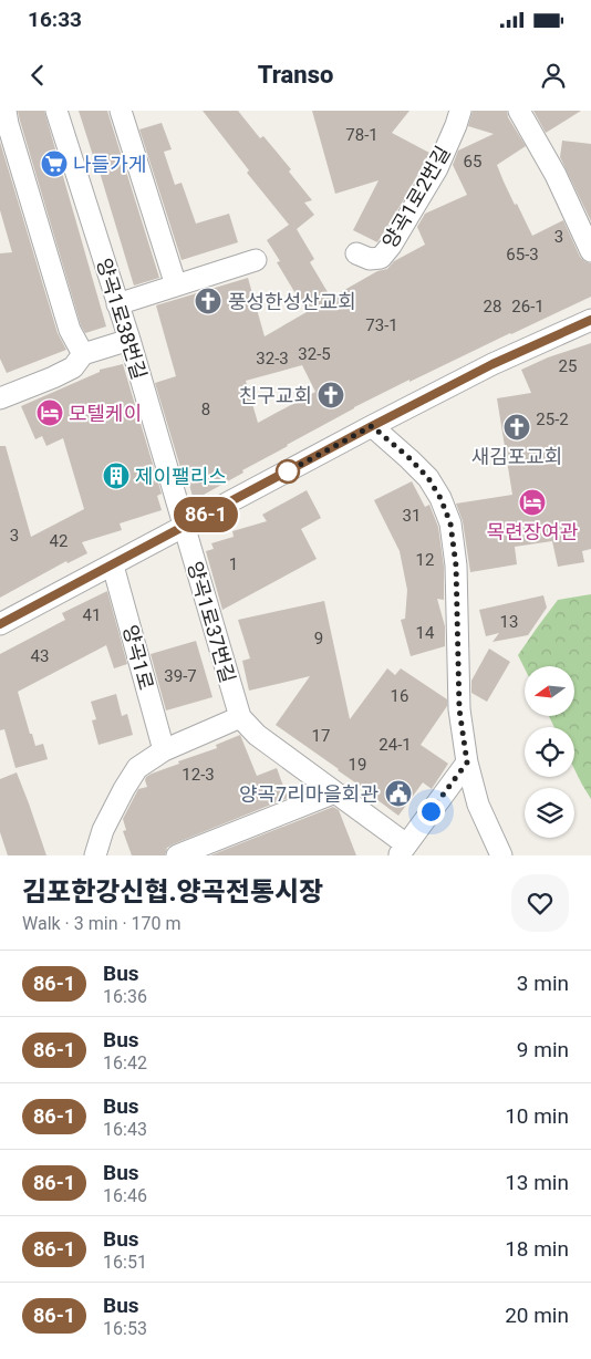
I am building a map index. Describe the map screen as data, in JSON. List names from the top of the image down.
{
  "streets": {
    "street": [
      "양곡1로2번길",
      "양곡1로38번길",
      "양곡1로37번길",
      "양곡1로"
    ]
  },
  "crossings": [
    ["양곡1로38번길", "양곡1로37번길"]
  ],
  "places": {
    "supermarket": ["나들가게"],
    "church": ["풍성한성산교회", "친구교회", "새김포교회"],
    "hotel": ["모텔케이", "목련장여관"],
    "building": ["제이팰리스"],
    "public building": ["양곡7리마을회관"]
  },
  "lines": ["bus line 86-1"],
  "house_numbers": [
    "78-1",
    "65",
    "3",
    "65-3",
    "28",
    "26-1",
    "73-1",
    "32-5",
    "32-3",
    "25",
    "8",
    "25-2",
    "31",
    "3",
    "42",
    "12",
    "1",
    "41",
    "13",
    "14",
    "9",
    "43",
    "39-7",
    "16",
    "17",
    "24-1",
    "19",
    "12-3"
  ],
  "north": "left",
  "page": {
    "status": "16:33",
    "header": "Transo",
    "on_map": "86-1",
    "heading": ["김포한강신협.양곡전통시장", "Walk · 3 min · 170 m"],
    "list": [
      {
        "mark": "86-1",
        "name": "Bus",
        "note": "16:36",
        "value": "3 min"
      },
      {
        "mark": "86-1",
        "name": "Bus",
        "note": "16:42",
        "value": "9 min"
      },
      {
        "mark": "86-1",
        "name": "Bus",
        "note": "16:43",
        "value": "10 min"
      },
      {
        "mark": "86-1",
        "name": "Bus",
        "note": "16:46",
        "value": "13 min"
      },
      {
        "mark": "86-1",
        "name": "Bus",
        "note": "16:51",
        "value": "18 min"
      },
      {
        "mark": "86-1",
        "name": "Bus",
        "note": "16:53",
        "value": "20 min"
      }
    ]
  }
}
